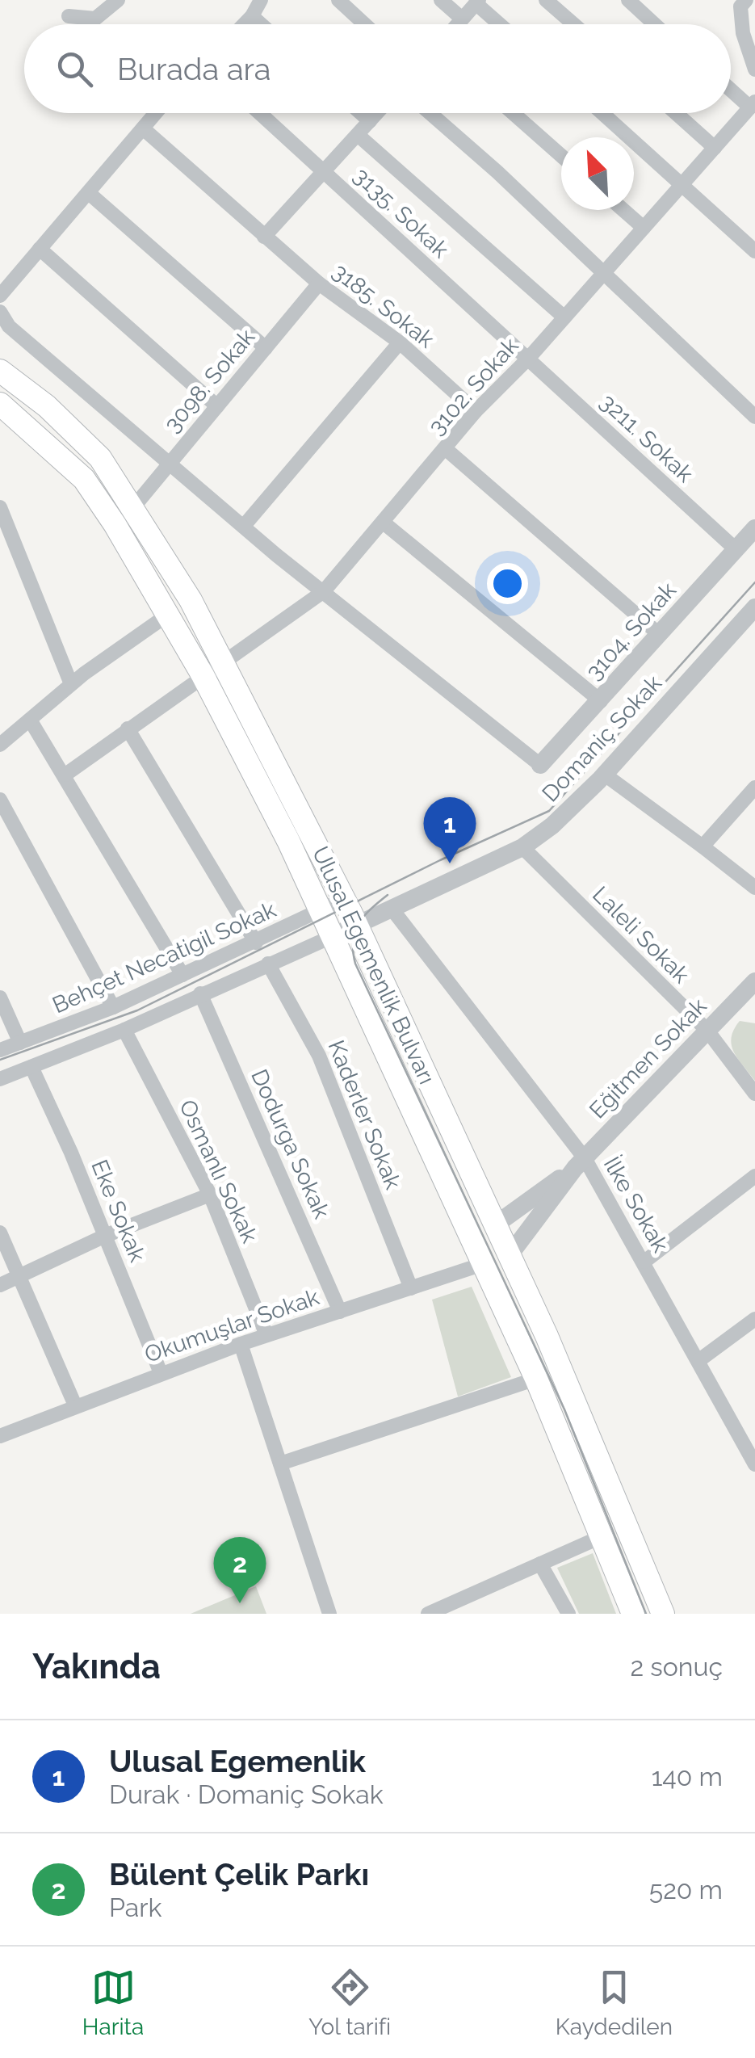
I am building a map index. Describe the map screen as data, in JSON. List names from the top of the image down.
{
  "streets": {
    "main road": ["Ulusal Egemenlik Bulvarı"],
    "street": [
      "3135. Sokak",
      "3185. Sokak",
      "3098. Sokak",
      "3102. Sokak",
      "3211. Sokak",
      "3104. Sokak",
      "Domaniç Sokak",
      "Laleli Sokak",
      "Behçet Necatigil Sokak",
      "Eğitmen Sokak",
      "Kaderler Sokak",
      "Dodurga Sokak",
      "Osmanlı Sokak",
      "İlke Sokak",
      "Eke Sokak",
      "Okumuşlar Sokak"
    ]
  },
  "crossings": [
    ["3135. Sokak", "3102. Sokak"],
    ["3135. Sokak", "3211. Sokak"],
    ["3185. Sokak", "3098. Sokak"],
    ["3185. Sokak", "3102. Sokak"],
    ["3098. Sokak", "Ulusal Egemenlik Bulvarı"],
    ["3102. Sokak", "3211. Sokak"],
    ["3102. Sokak", "Ulusal Egemenlik Bulvarı"],
    ["3211. Sokak", "3104. Sokak"],
    ["Domaniç Sokak", "Laleli Sokak"],
    ["Domaniç Sokak", "Ulusal Egemenlik Bulvarı"],
    ["Domaniç Sokak", "İlke Sokak"],
    ["Laleli Sokak", "Eğitmen Sokak"],
    ["Behçet Necatigil Sokak", "Ulusal Egemenlik Bulvarı"],
    ["Ulusal Egemenlik Bulvarı", "Eğitmen Sokak"],
    ["Ulusal Egemenlik Bulvarı", "Okumuşlar Sokak"],
    ["Eğitmen Sokak", "İlke Sokak"],
    ["Kaderler Sokak", "Okumuşlar Sokak"],
    ["Dodurga Sokak", "Okumuşlar Sokak"],
    ["Osmanlı Sokak", "Okumuşlar Sokak"],
    ["Eke Sokak", "Okumuşlar Sokak"]
  ],
  "north": "top left",
  "page": {
    "search": "Burada ara",
    "pins": ["1", "2"],
    "heading": ["Yakında", "2 sonuç"],
    "list": [
      {
        "mark": "1",
        "name": "Ulusal Egemenlik",
        "note": "Durak · Domaniç Sokak",
        "value": "140 m"
      },
      {
        "mark": "2",
        "name": "Bülent Çelik Parkı",
        "note": "Park",
        "value": "520 m"
      }
    ],
    "nav": ["Harita", "Yol tarifi", "Kaydedilen"]
  }
}
